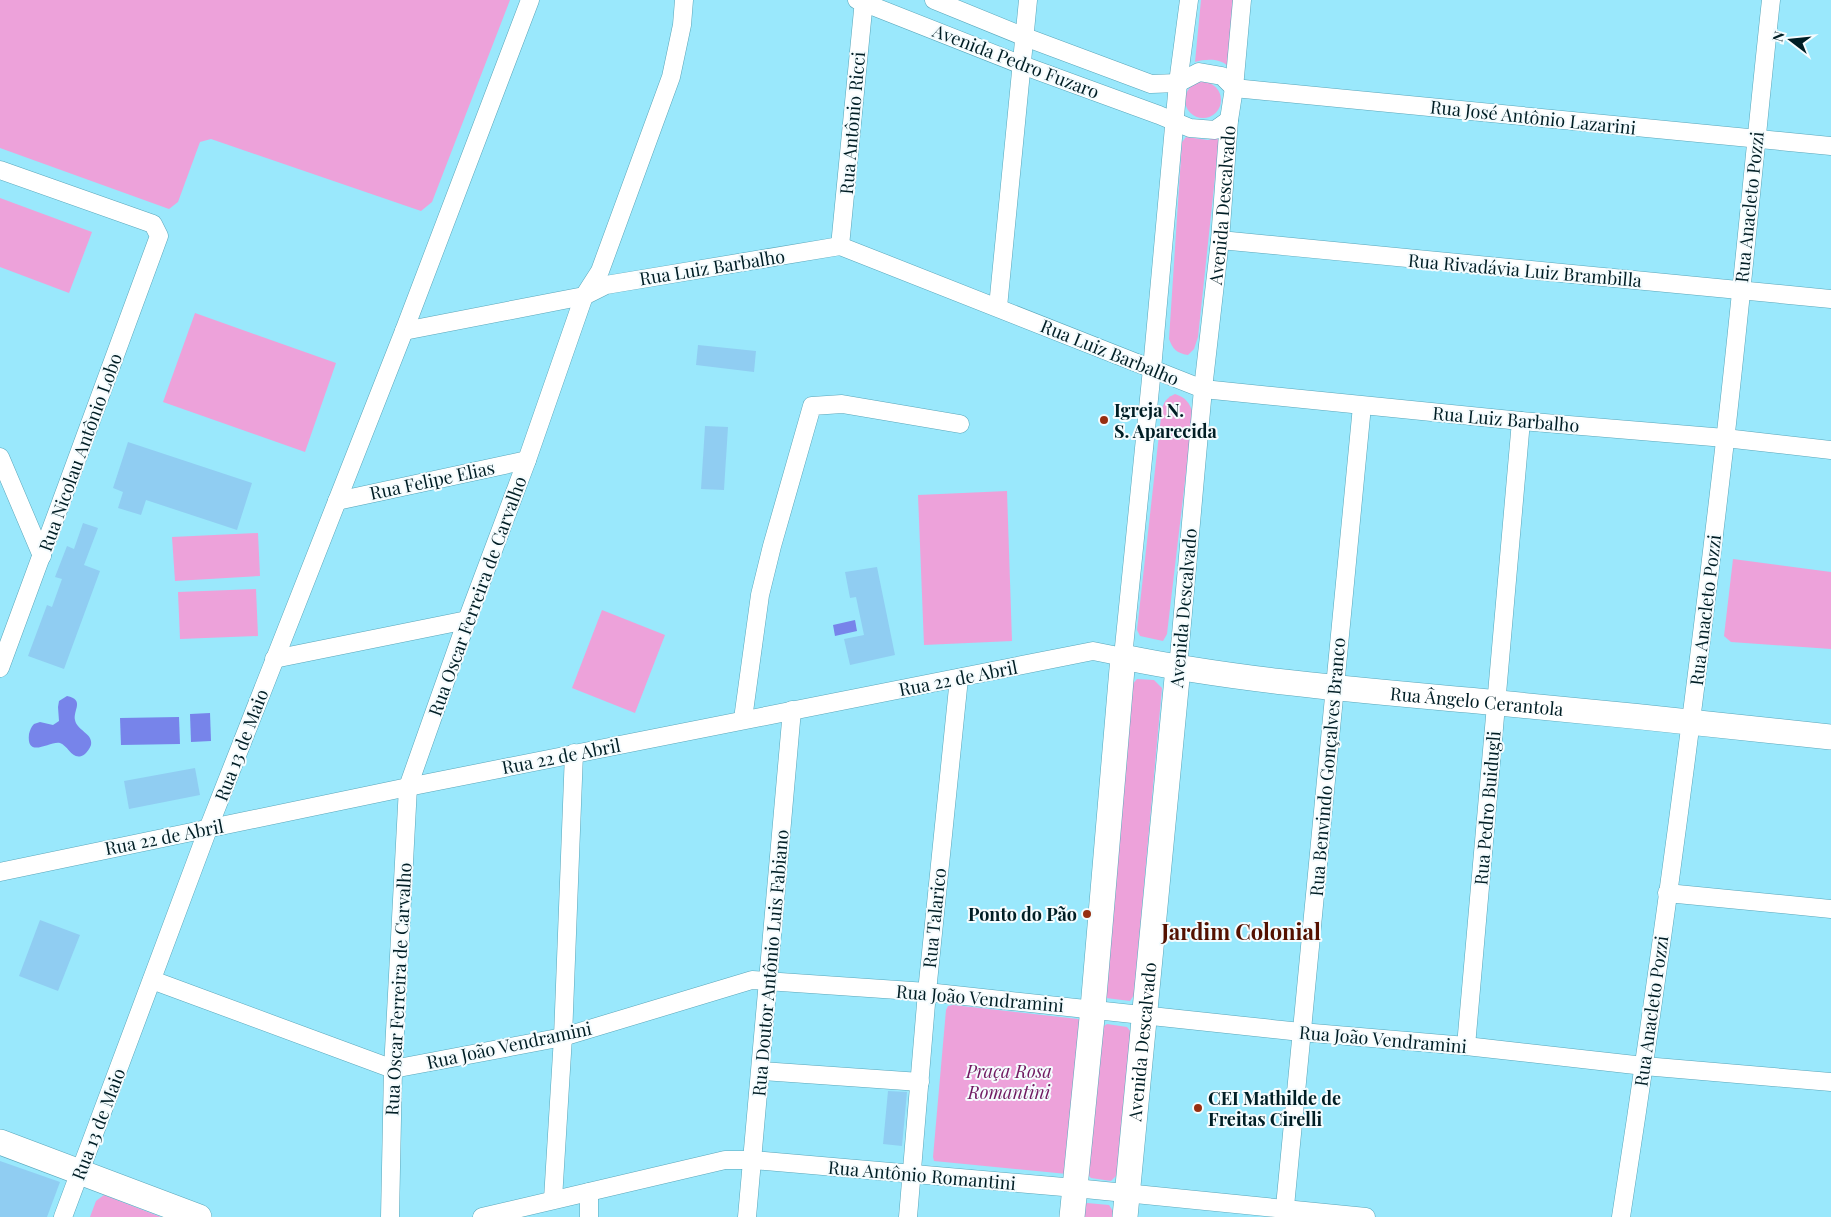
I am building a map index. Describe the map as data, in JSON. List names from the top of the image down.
{
  "streets": {
    "street": [
      "Avenida Pedro Fuzaro",
      "Rua José Antônio Lazarini",
      "Rua Antônio Ricci",
      "Avenida Descalvado",
      "Rua Anacleto Pozzi",
      "Rua Luiz Barbalho",
      "Rua Rivadávia Luiz Brambilla",
      "Rua Nicolau Antônio Lobo",
      "Rua Felipe Elias",
      "Rua Oscar Ferreira de Carvalho",
      "Rua 22 de Abril",
      "Rua Ângelo Cerantola",
      "Rua 13 de Maio",
      "Rua Benvindo Gonçalves Branco",
      "Rua Pedro Buidugli",
      "Rua Talarico",
      "Rua Doutor Antônio Luis Fabiano",
      "Rua João Vendramini",
      "Rua Antônio Romantini"
    ]
  },
  "crossings": [
    ["Avenida Pedro Fuzaro", "Rua José Antônio Lazarini"],
    ["Avenida Pedro Fuzaro", "Rua Antônio Ricci"],
    ["Avenida Pedro Fuzaro", "Avenida Descalvado"],
    ["Rua José Antônio Lazarini", "Avenida Descalvado"],
    ["Rua José Antônio Lazarini", "Rua Anacleto Pozzi"],
    ["Rua Antônio Ricci", "Rua Luiz Barbalho"],
    ["Avenida Descalvado", "Rua Luiz Barbalho"],
    ["Avenida Descalvado", "Rua Rivadávia Luiz Brambilla"],
    ["Avenida Descalvado", "Rua Ângelo Cerantola"],
    ["Avenida Descalvado", "Rua João Vendramini"],
    ["Avenida Descalvado", "Rua Antônio Romantini"],
    ["Rua Anacleto Pozzi", "Rua Luiz Barbalho"],
    ["Rua Anacleto Pozzi", "Rua Rivadávia Luiz Brambilla"],
    ["Rua Anacleto Pozzi", "Rua Ângelo Cerantola"],
    ["Rua Anacleto Pozzi", "Rua João Vendramini"],
    ["Rua Luiz Barbalho", "Rua Oscar Ferreira de Carvalho"],
    ["Rua Luiz Barbalho", "Rua 13 de Maio"],
    ["Rua Luiz Barbalho", "Rua Benvindo Gonçalves Branco"],
    ["Rua Luiz Barbalho", "Rua Pedro Buidugli"],
    ["Rua Felipe Elias", "Rua Oscar Ferreira de Carvalho"],
    ["Rua Felipe Elias", "Rua 13 de Maio"],
    ["Rua Oscar Ferreira de Carvalho", "Rua 22 de Abril"],
    ["Rua Oscar Ferreira de Carvalho", "Rua João Vendramini"],
    ["Rua 22 de Abril", "Rua Ângelo Cerantola"],
    ["Rua 22 de Abril", "Rua 13 de Maio"],
    ["Rua 22 de Abril", "Rua Talarico"],
    ["Rua 22 de Abril", "Rua Doutor Antônio Luis Fabiano"],
    ["Rua Ângelo Cerantola", "Rua Benvindo Gonçalves Branco"],
    ["Rua Ângelo Cerantola", "Rua Pedro Buidugli"],
    ["Rua Benvindo Gonçalves Branco", "Rua João Vendramini"],
    ["Rua Benvindo Gonçalves Branco", "Rua Antônio Romantini"],
    ["Rua Pedro Buidugli", "Rua João Vendramini"],
    ["Rua Talarico", "Rua João Vendramini"],
    ["Rua Talarico", "Rua Antônio Romantini"],
    ["Rua Doutor Antônio Luis Fabiano", "Rua João Vendramini"],
    ["Rua Doutor Antônio Luis Fabiano", "Rua Antônio Romantini"]
  ],
  "districts": ["Jardim Colonial"],
  "parks": ["Praça Rosa Romantini"],
  "places": ["Igreja N. S. Aparecida", "Ponto do Pão", "CEI Mathilde de Freitas Cirelli"],
  "north": "left"
}
